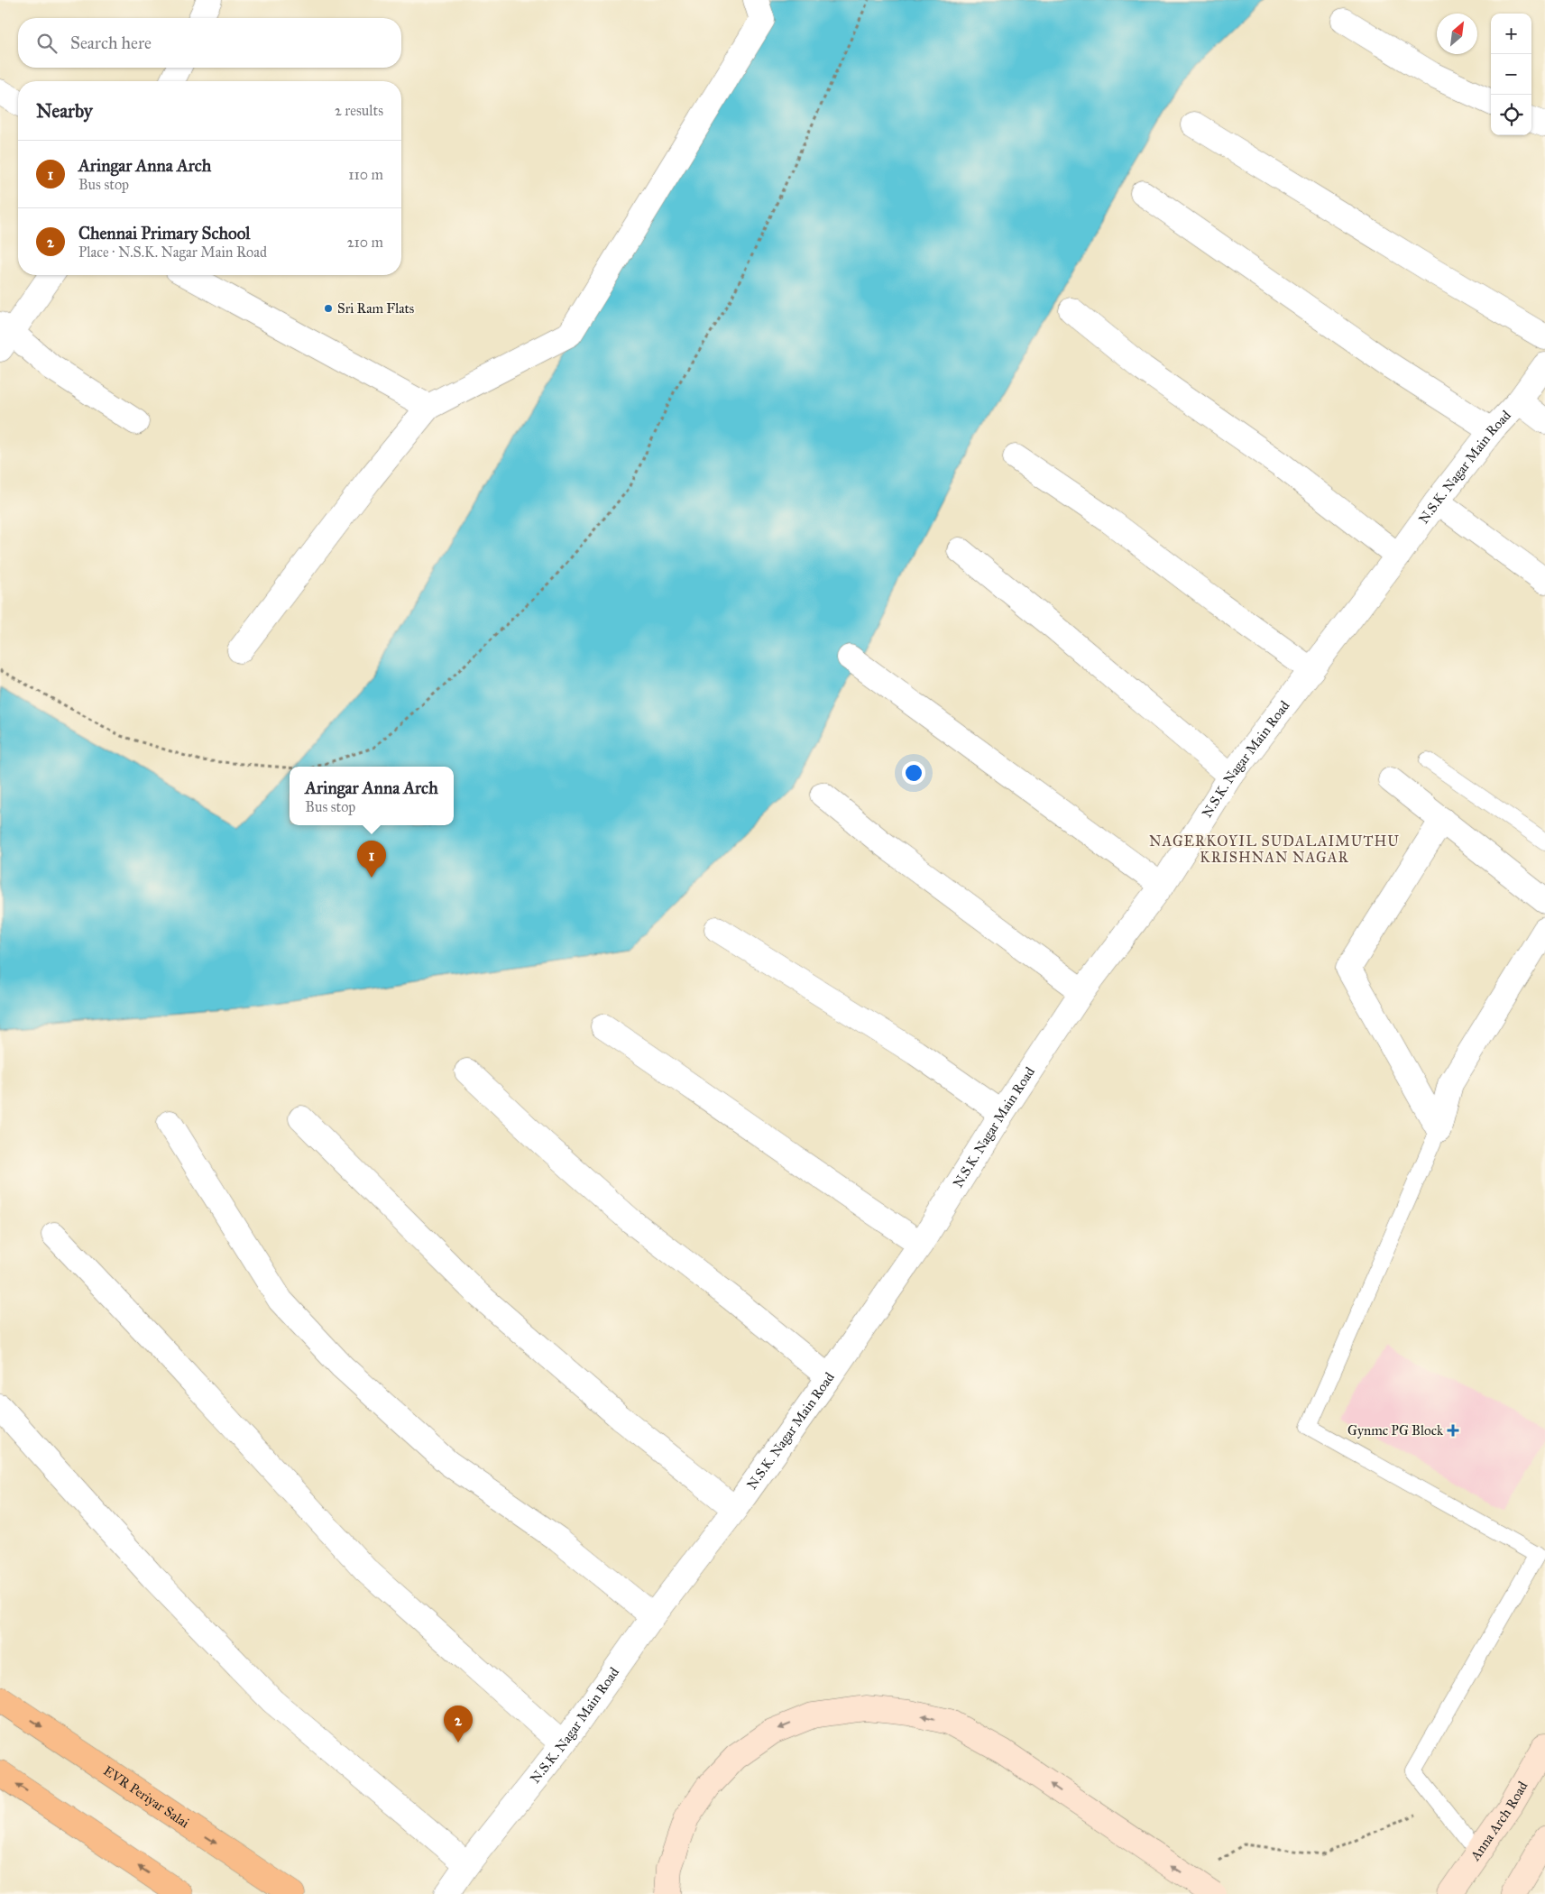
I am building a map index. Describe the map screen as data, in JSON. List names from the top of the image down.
{
  "streets": {
    "main road": ["EVR Periyar Salai", "Anna Arch Road"],
    "street": ["N.S.K. Nagar Main Road"]
  },
  "districts": ["NAGERKOYIL SUDALAIMUTHU KRISHNAN NAGAR"],
  "places": {
    "other": ["Sri Ram Flats"],
    "health": ["Gynmc PG Block"]
  },
  "north": "top right",
  "page": {
    "map_buttons": ["+", "−"],
    "search": "Search here",
    "heading": ["Nearby", "2 results"],
    "list": [
      {
        "mark": "1",
        "name": "Aringar Anna Arch",
        "note": "Bus stop",
        "value": "110 m"
      },
      {
        "mark": "2",
        "name": "Chennai Primary School",
        "note": "Place · N.S.K. Nagar Main Road",
        "value": "210 m"
      }
    ],
    "popup": ["Aringar Anna Arch", "Bus stop"],
    "pins": ["1", "2"]
  }
}
